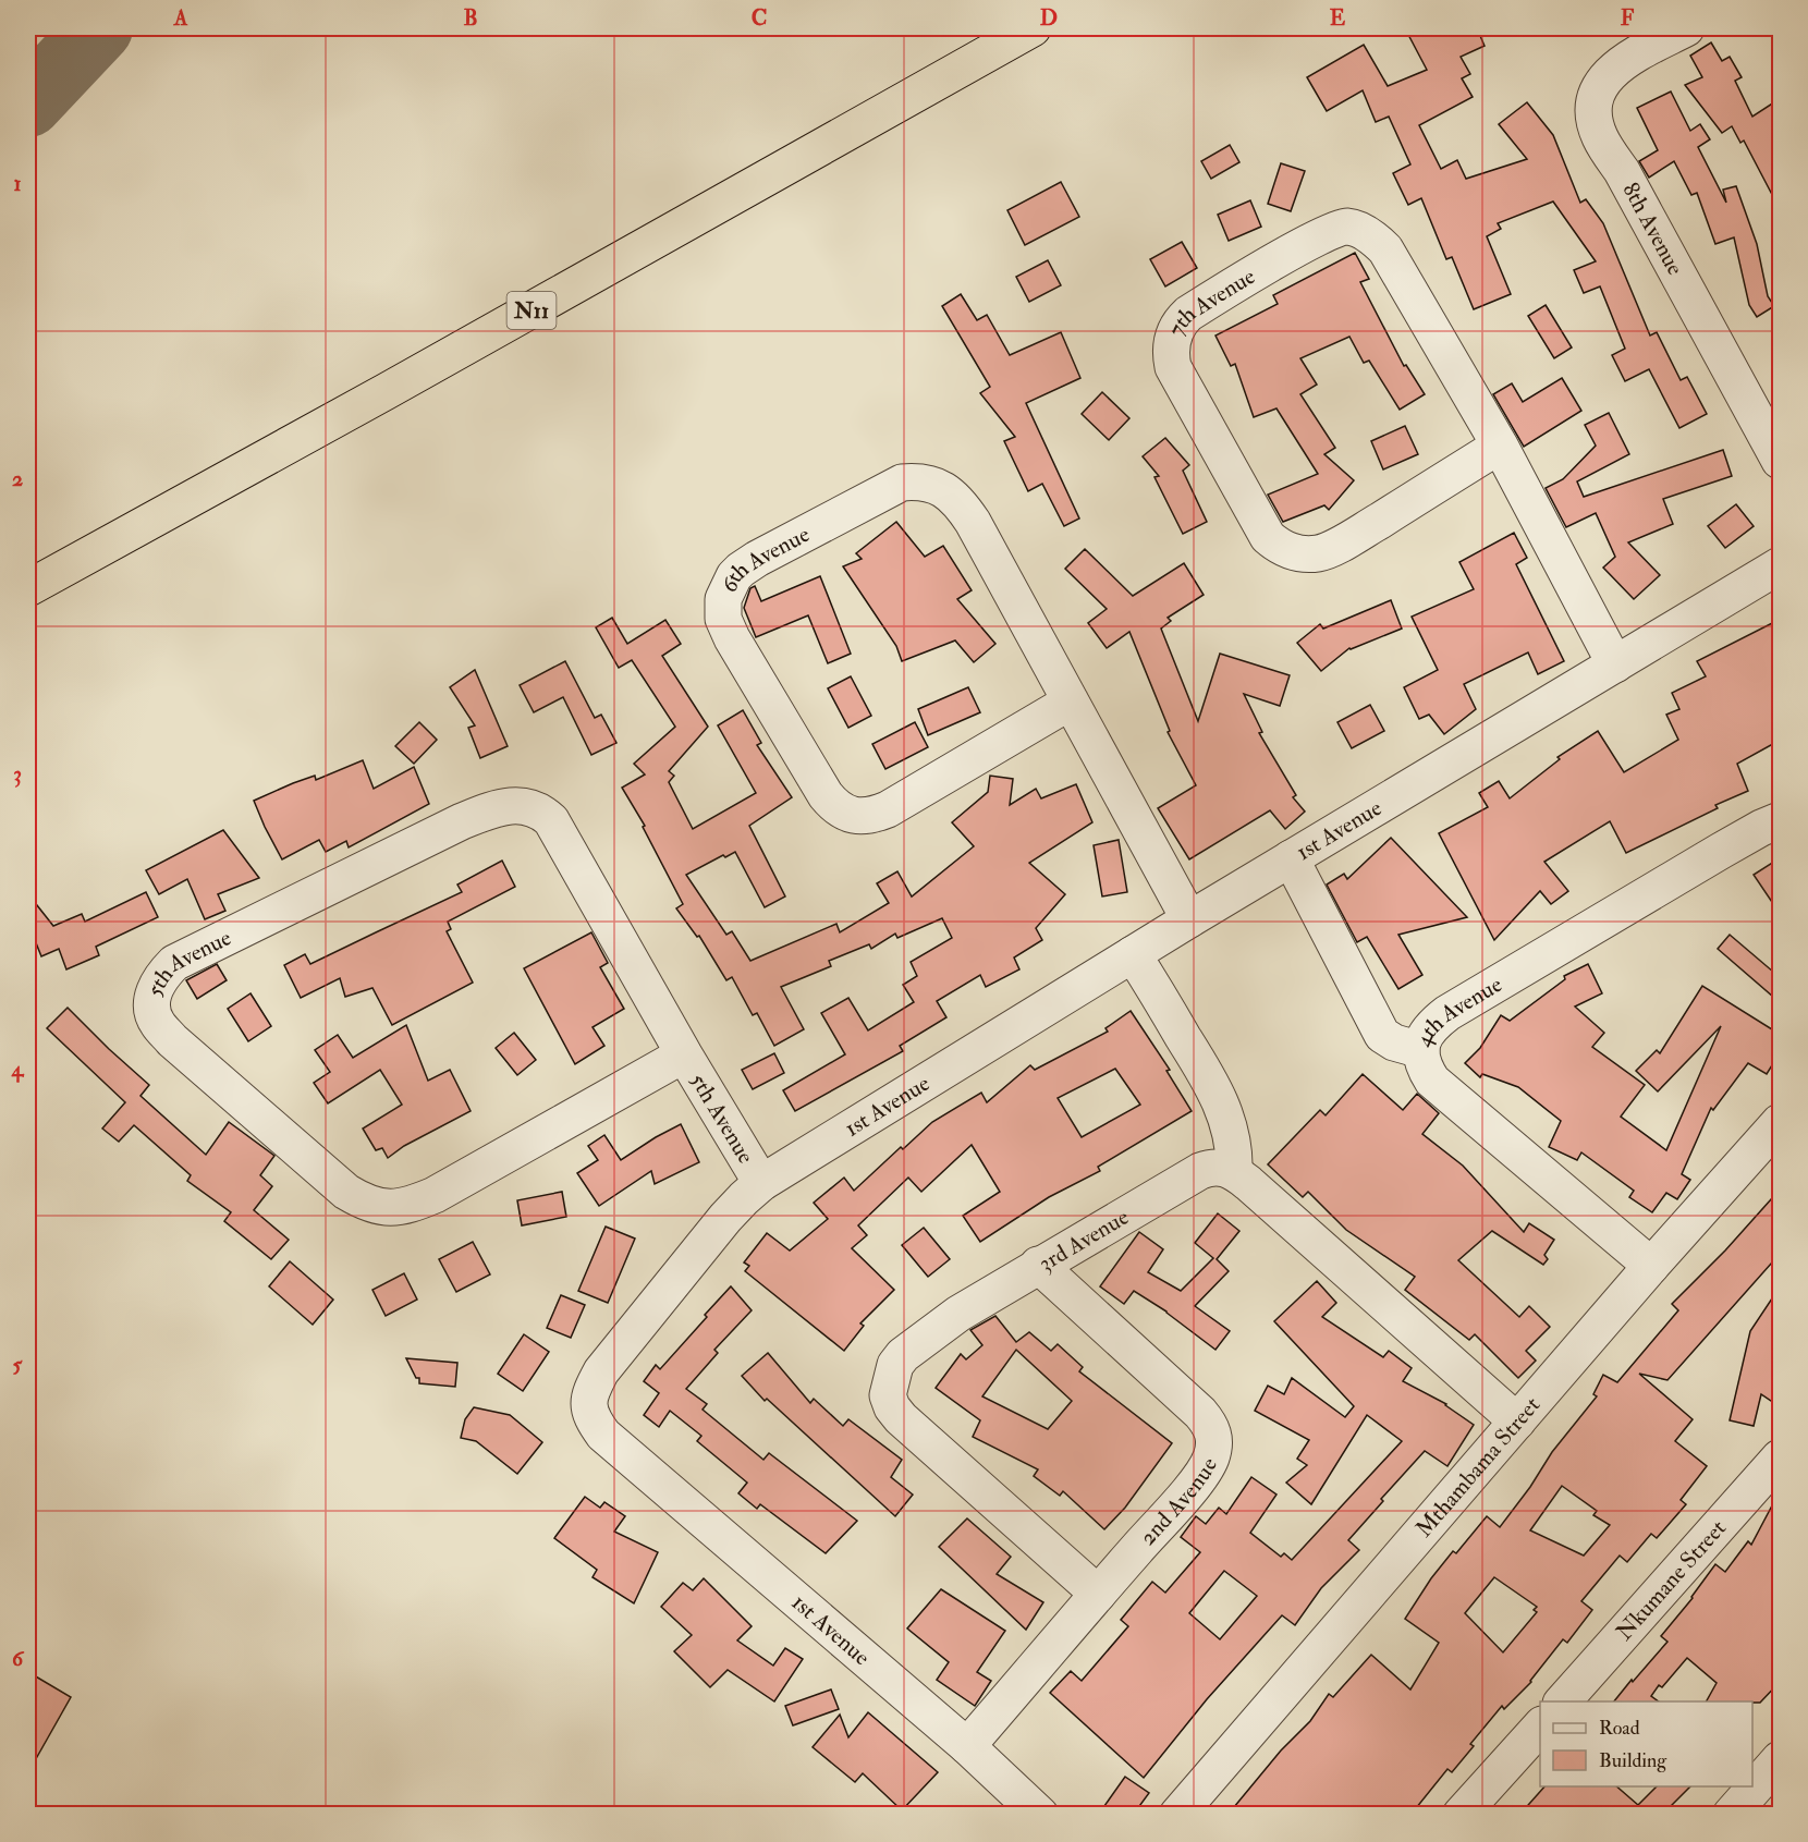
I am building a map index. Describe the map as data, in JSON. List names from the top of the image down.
{
  "streets": {
    "highway": ["N11"],
    "street": [
      "8th Avenue",
      "7th Avenue",
      "6th Avenue",
      "1st Avenue",
      "5th Avenue",
      "4th Avenue",
      "3rd Avenue",
      "Mthambama Street",
      "2nd Avenue",
      "Nkumane Street"
    ]
  },
  "crossings": [
    ["7th Avenue", "1st Avenue"],
    ["6th Avenue", "1st Avenue"],
    ["1st Avenue", "5th Avenue"],
    ["1st Avenue", "2nd Avenue"],
    ["4th Avenue", "Mthambama Street"],
    ["3rd Avenue", "2nd Avenue"]
  ],
  "legend": ["Road", "Building"],
  "grid": {
    "columns": [
      "A",
      "B",
      "C",
      "D",
      "E",
      "F"
    ],
    "rows": [
      "1",
      "2",
      "3",
      "4",
      "5",
      "6"
    ]
  }
}
